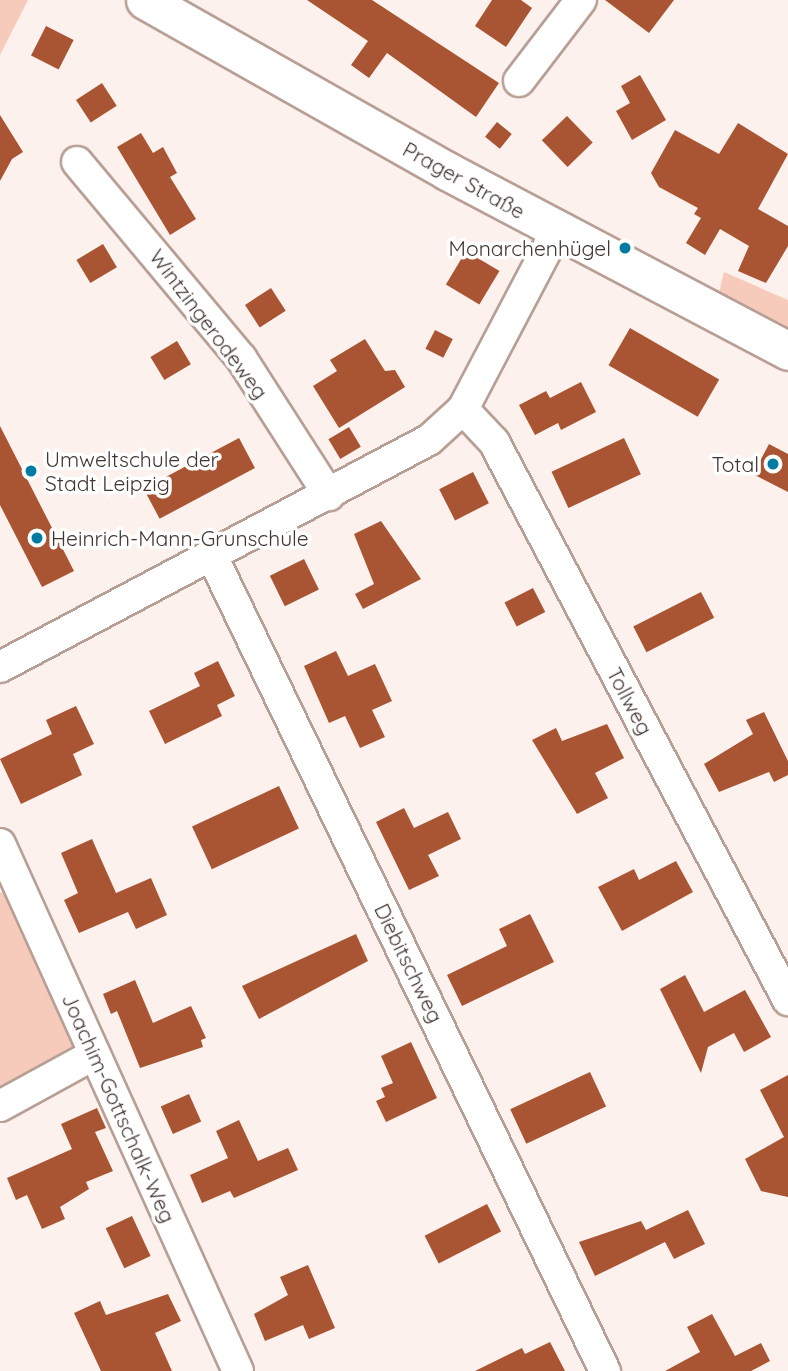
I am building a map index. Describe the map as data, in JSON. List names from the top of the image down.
{
  "streets": {
    "main road": ["Prager Straße"],
    "street": [
      "Wintzingerodeweg",
      "Tollweg",
      "Diebitschweg",
      "Joachim-Gottschalk-Weg"
    ]
  },
  "places": [
    "Monarchenhügel",
    "Total",
    "Umweltschule der Stadt Leipzig",
    "Heinrich-Mann-Grunschule"
  ]
}
